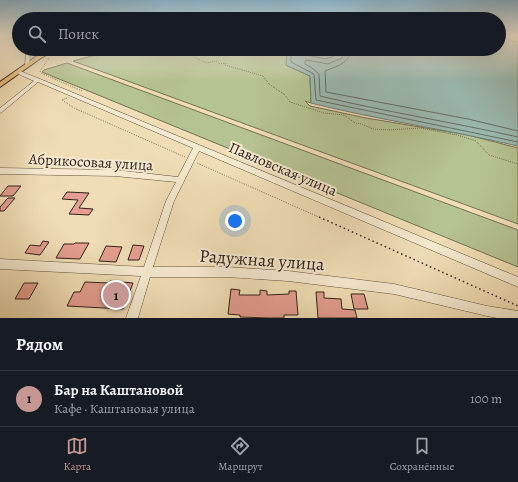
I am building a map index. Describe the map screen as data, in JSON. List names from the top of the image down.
{
  "streets": {
    "street": ["Абрикосовая улица", "Павловская улица", "Радужная улица"]
  },
  "page": {
    "search": "Поиск",
    "pins": "1",
    "heading": "Рядом",
    "list": [
      {
        "mark": "1",
        "name": "Бар на Каштановой",
        "note": "Кафе · Каштановая улица",
        "value": "100 m"
      }
    ],
    "nav": ["Карта", "Маршрут", "Сохранённые"]
  }
}
